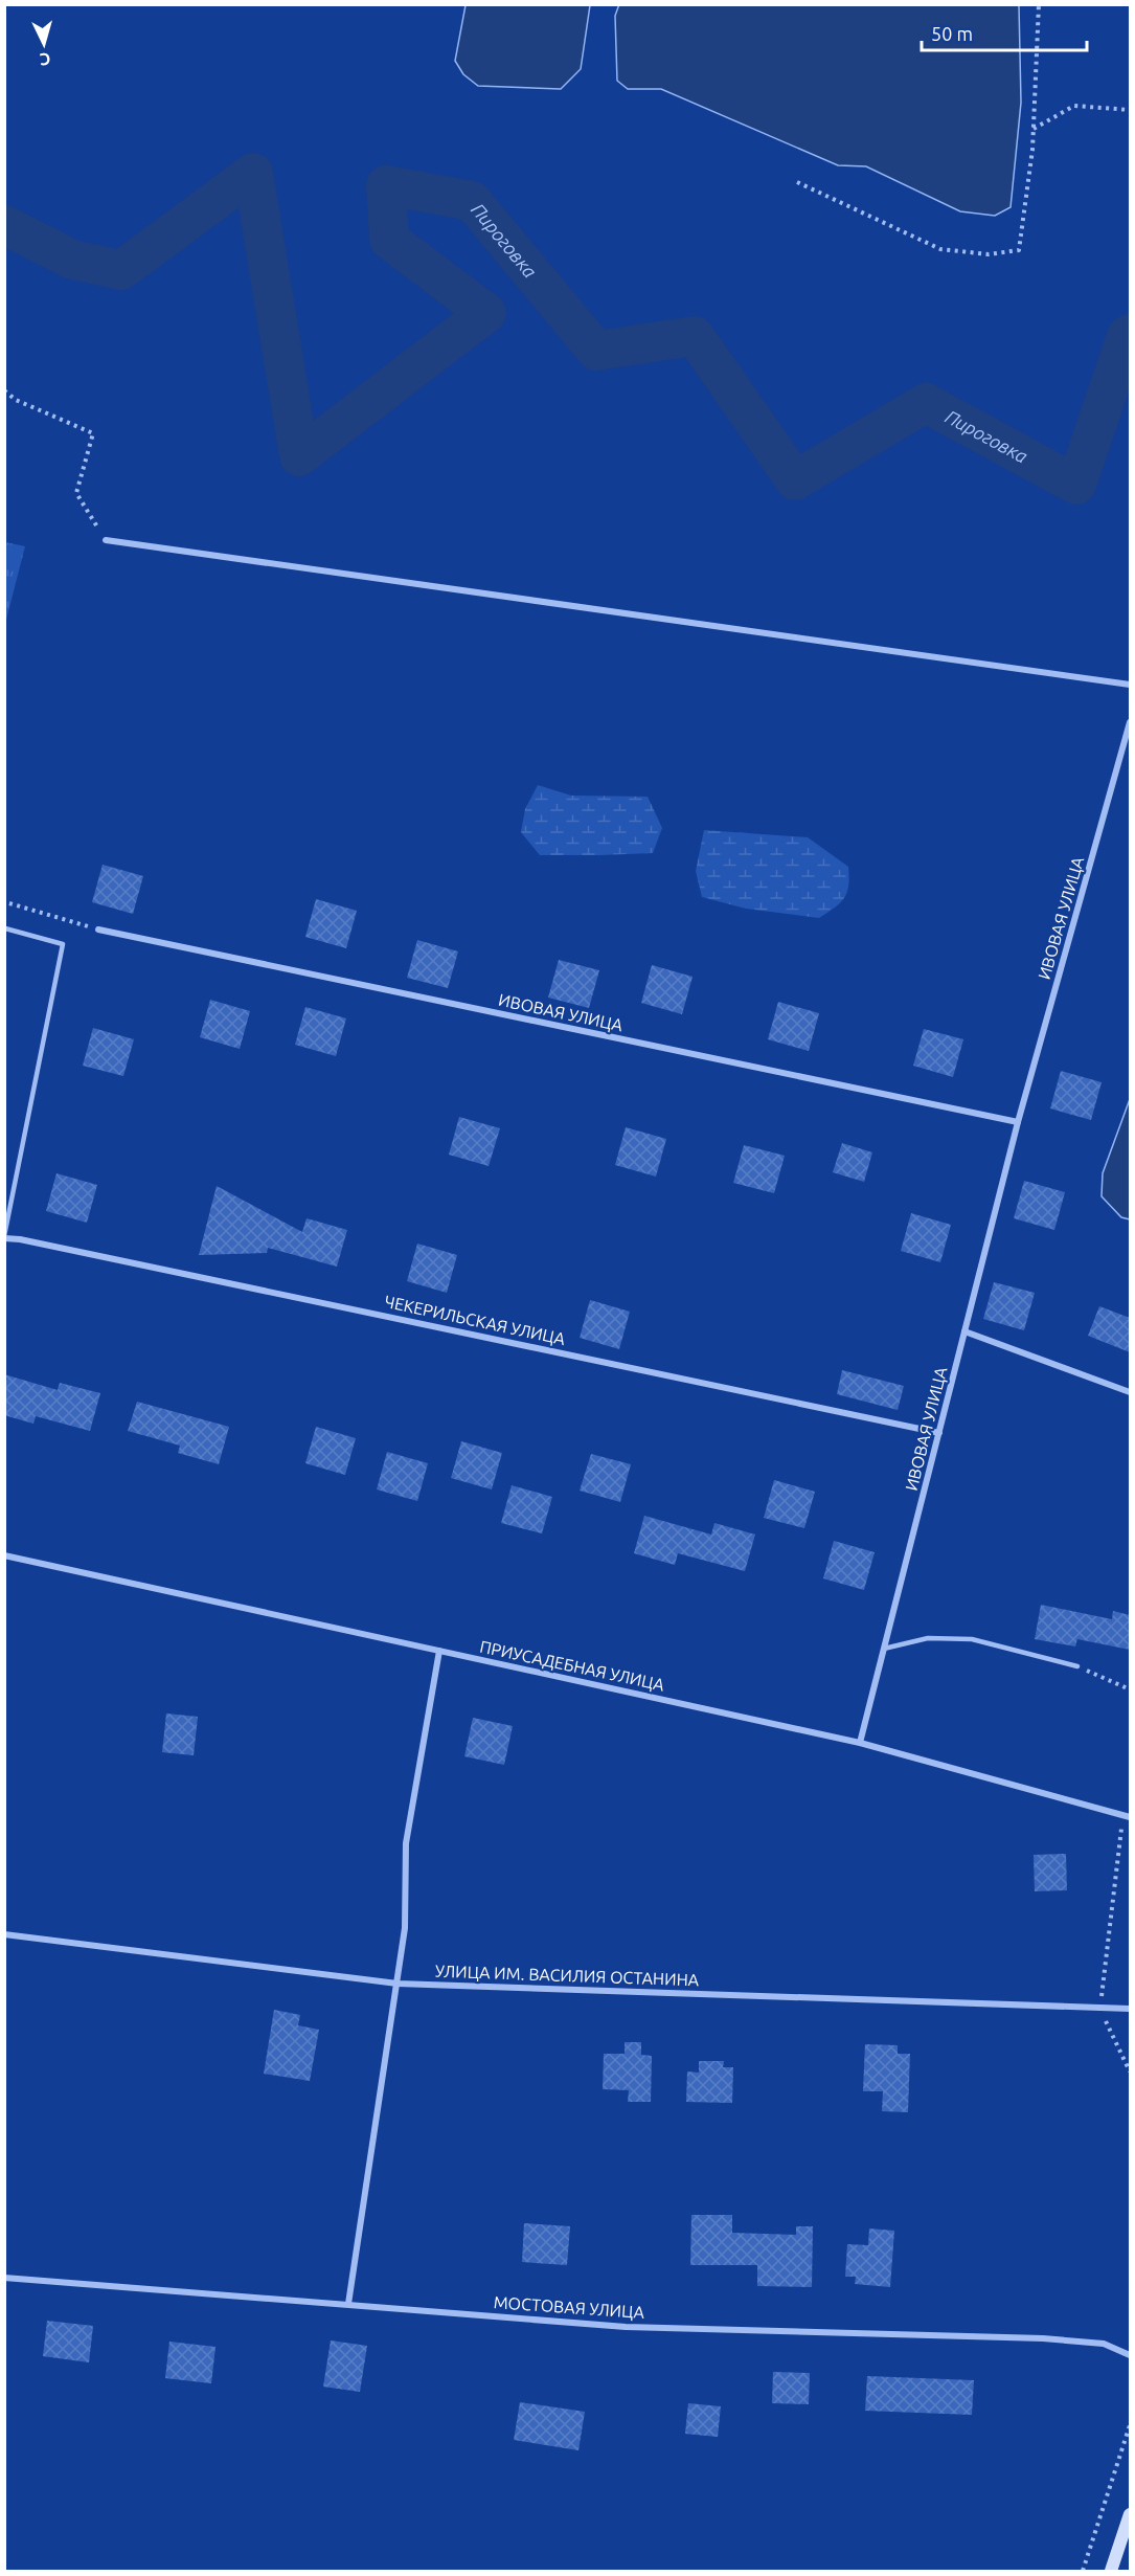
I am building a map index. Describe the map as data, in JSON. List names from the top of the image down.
{
  "streets": {
    "street": [
      "ИВОВАЯ УЛИЦА",
      "ЧЕКЕРИЛЬСКАЯ УЛИЦА",
      "ПРИУСАДЕБНАЯ УЛИЦА",
      "УЛИЦА ИМ. ВАСИЛИЯ ОСТАНИНА",
      "МОСТОВАЯ УЛИЦА"
    ]
  },
  "crossings": [
    ["ИВОВАЯ УЛИЦА", "ЧЕКЕРИЛЬСКАЯ УЛИЦА"],
    ["ИВОВАЯ УЛИЦА", "ПРИУСАДЕБНАЯ УЛИЦА"]
  ],
  "water": ["Пироговка"],
  "scale_bar": "50 m",
  "north": "bottom"
}
